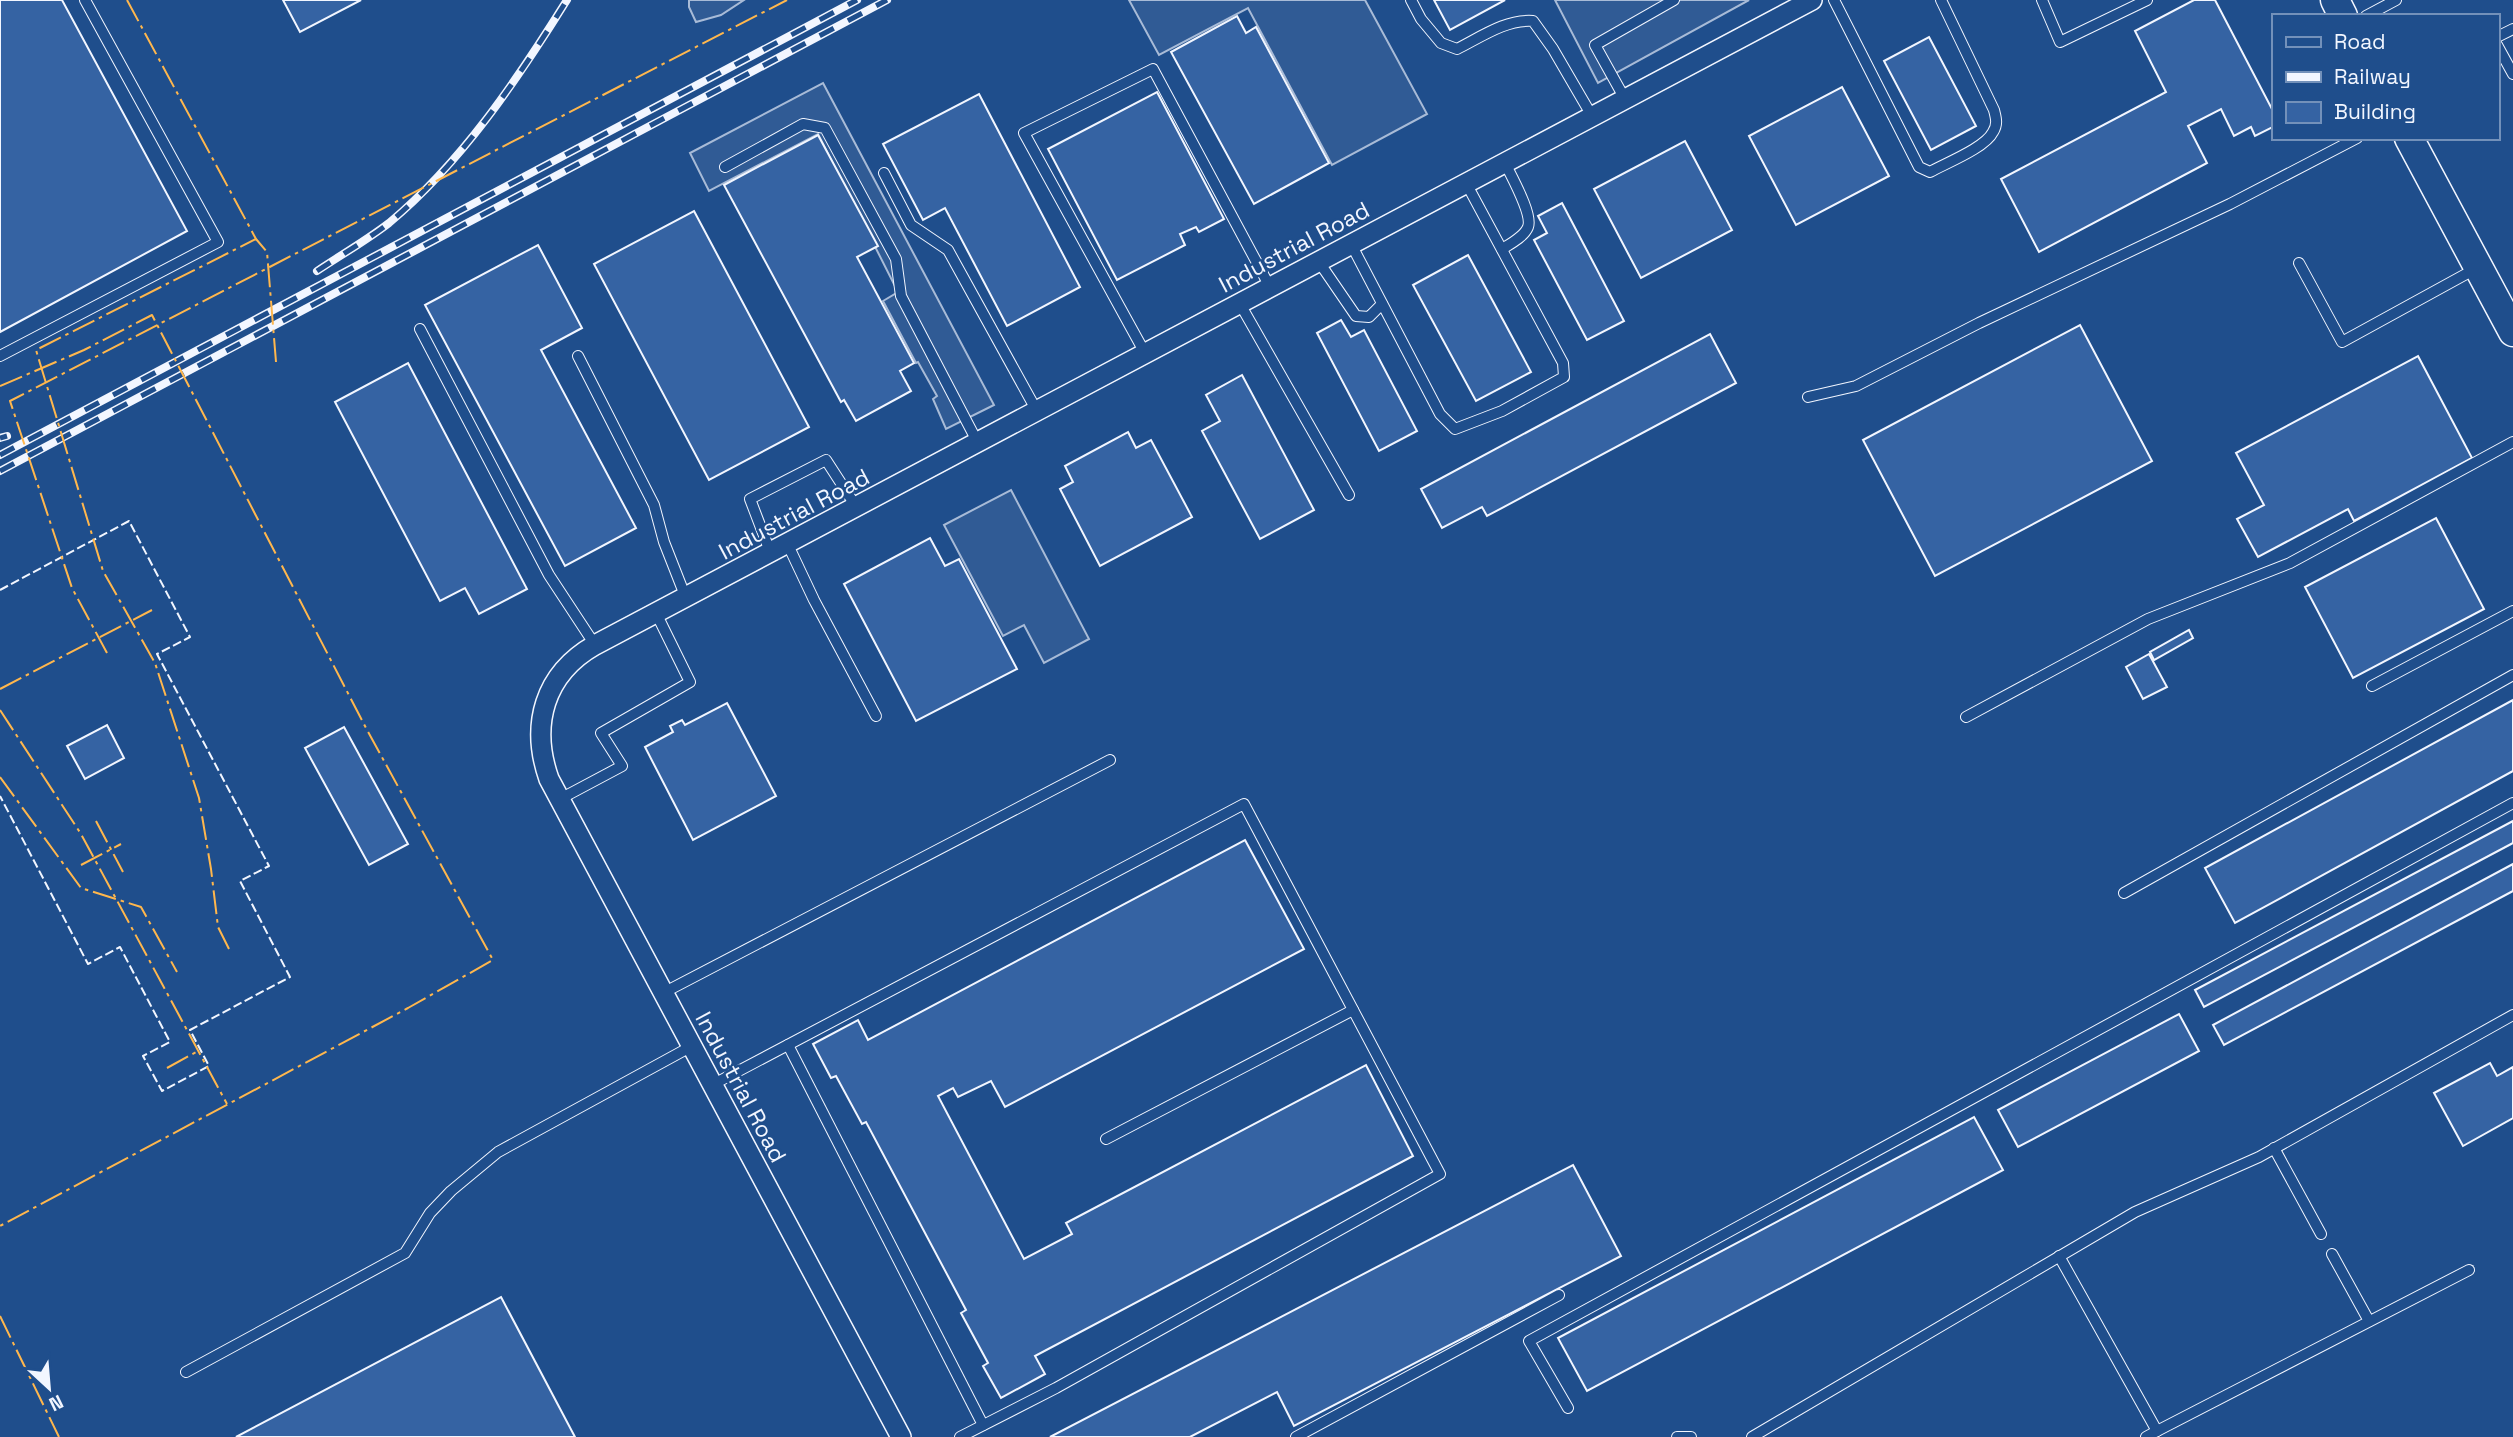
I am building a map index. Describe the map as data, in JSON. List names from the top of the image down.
{
  "streets": {
    "street": ["Industrial Road"]
  },
  "legend": ["Road", "Railway", "Building"],
  "north": "bottom right"
}
